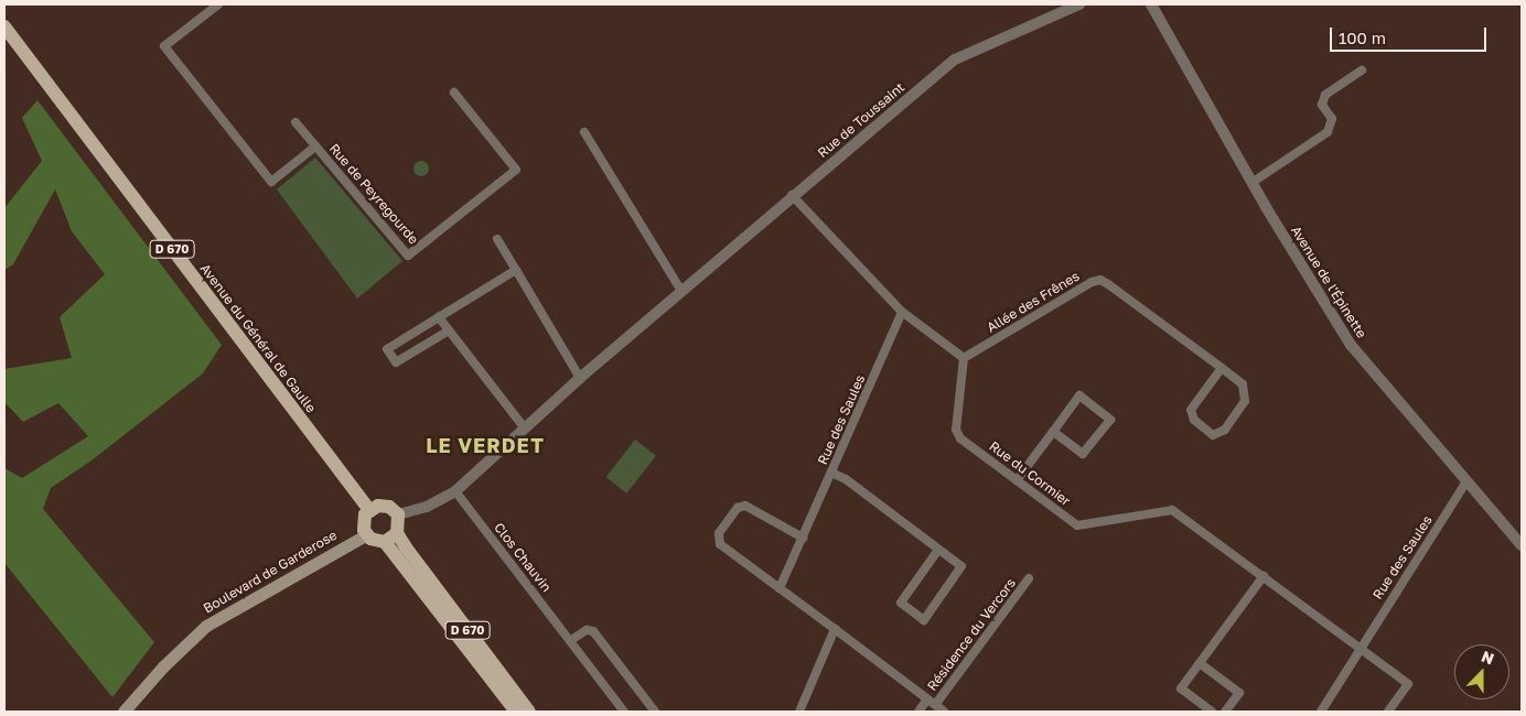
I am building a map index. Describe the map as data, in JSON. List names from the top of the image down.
{
  "streets": {
    "main road": ["D 670", "Avenue du Général de Gaulle", "Boulevard de Garderose"],
    "street": [
      "Rue de Toussaint",
      "Rue de Peyregourde",
      "Avenue de l'Épinette",
      "Allée des Frênes",
      "Rue des Saules",
      "Rue du Cormier",
      "Clos Chauvin",
      "Résidence du Vercors"
    ]
  },
  "crossings": [
    ["Rue de Toussaint", "D 670"],
    ["Rue de Toussaint", "Avenue du Général de Gaulle"],
    ["Rue de Toussaint", "Clos Chauvin"],
    ["Rue de Toussaint", "Boulevard de Garderose"],
    ["D 670", "Avenue du Général de Gaulle"],
    ["D 670", "Boulevard de Garderose"],
    ["Avenue de l'Épinette", "Rue des Saules"],
    ["Allée des Frênes", "Rue du Cormier"],
    ["Avenue du Général de Gaulle", "Boulevard de Garderose"],
    ["Rue des Saules", "Rue du Cormier"]
  ],
  "districts": ["LE VERDET"],
  "scale_bar": "100 m",
  "north": "top"
}
